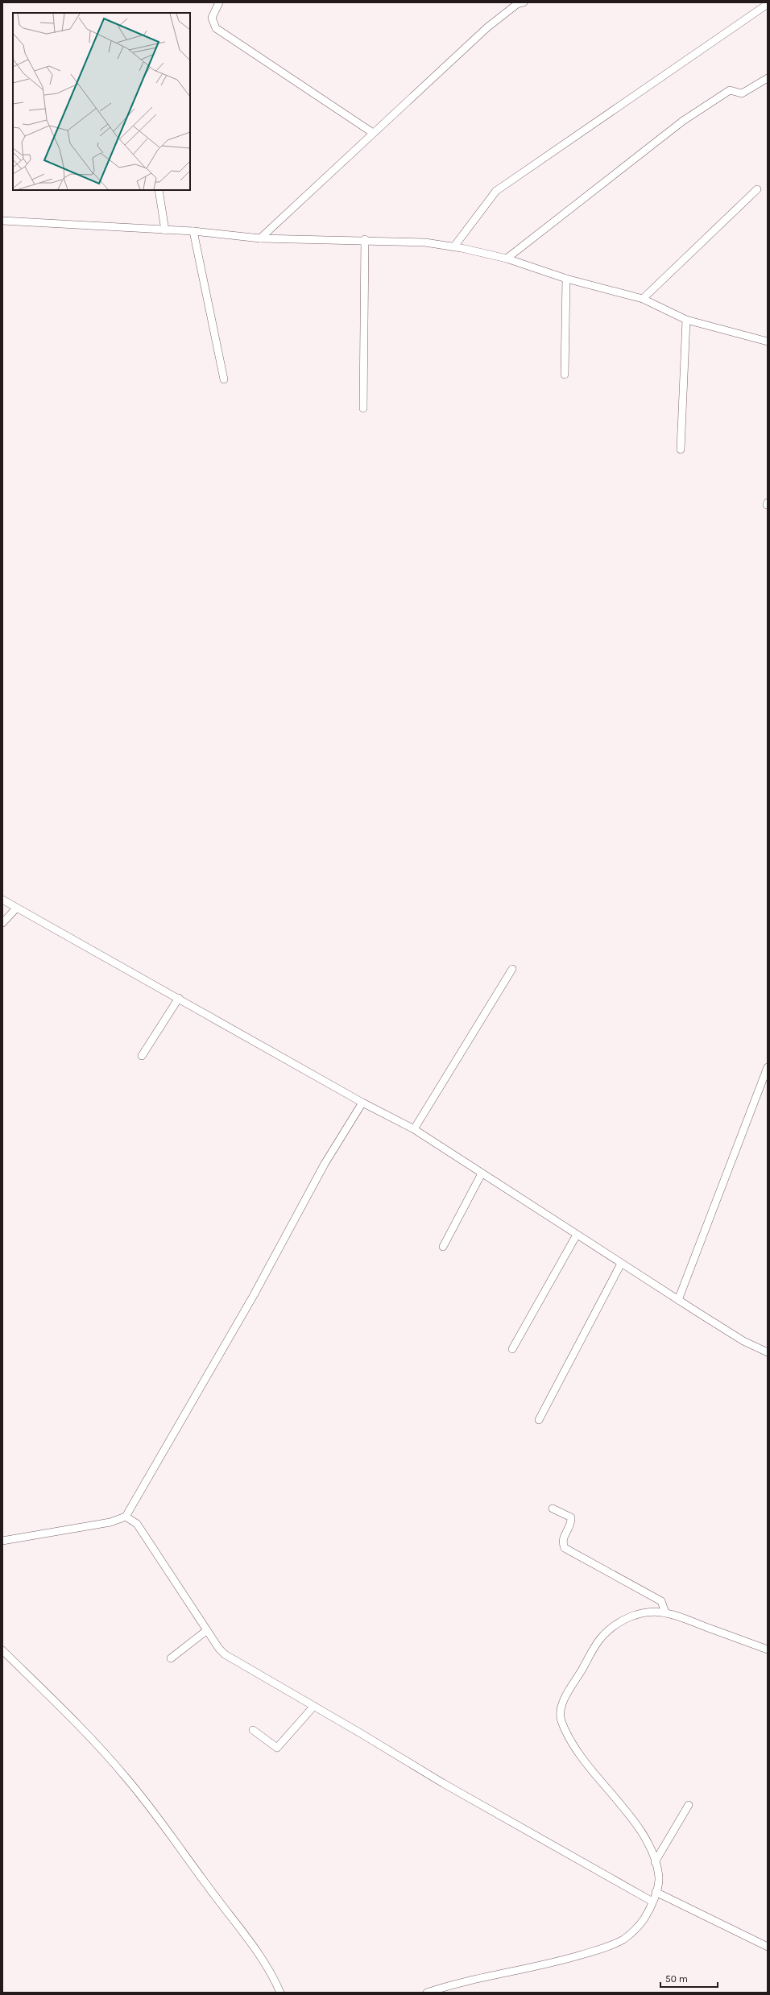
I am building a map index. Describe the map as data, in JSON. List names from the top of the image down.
{
  "scale_bar": "50 m"
}
